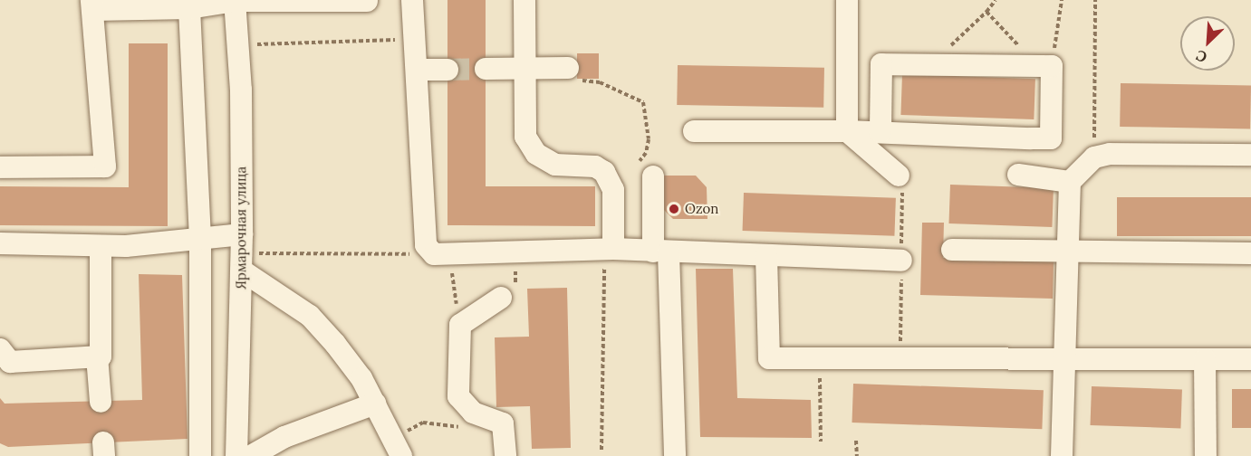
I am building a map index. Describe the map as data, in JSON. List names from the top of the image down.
{
  "streets": {
    "street": ["Ярмарочная улица"]
  },
  "places": ["Ozon"],
  "north": "bottom left"
}
